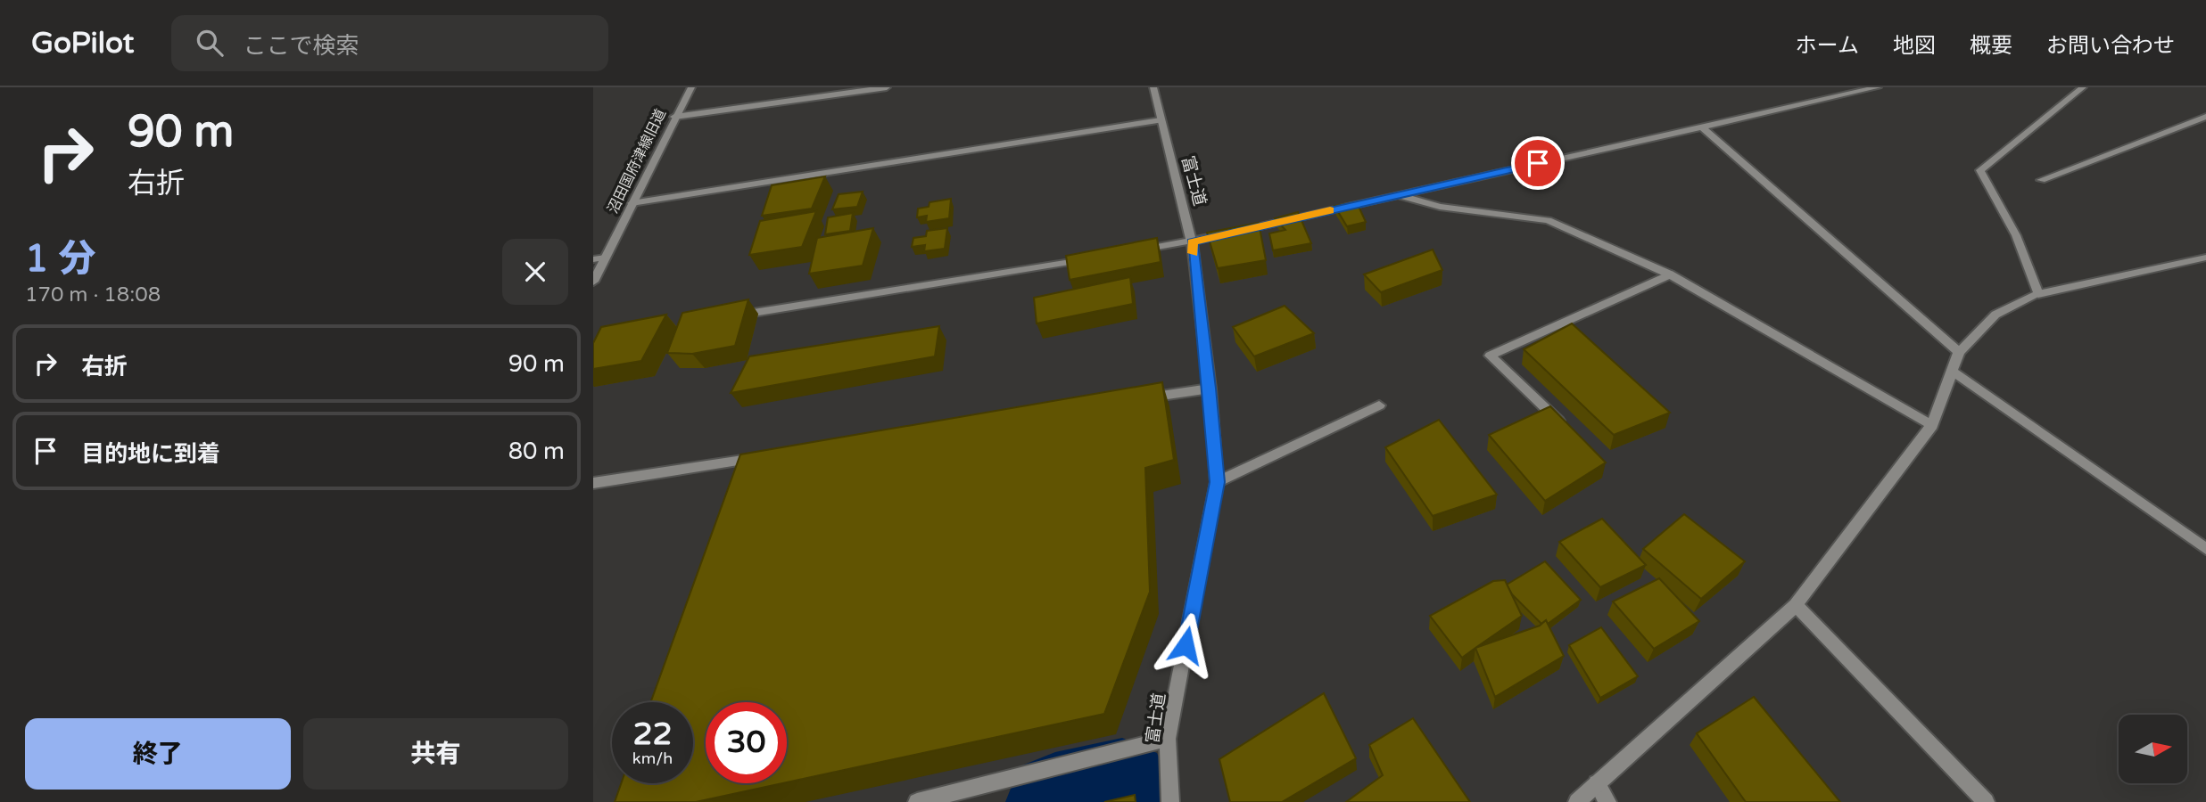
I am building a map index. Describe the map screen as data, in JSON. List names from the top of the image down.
{
  "streets": {
    "street": ["沼田国府津線旧道", "富士道"]
  },
  "north": "right",
  "page": {
    "header": "GoPilot",
    "search": "ここで検索",
    "nav": [
      "ホーム",
      "地図",
      "概要",
      "お問い合わせ"
    ],
    "turn": ["90 m", "右折"],
    "heading": ["1 分", "170 m · 18:08"],
    "list": [
      {
        "name": "右折",
        "value": "90 m"
      },
      {
        "name": "目的地に到着",
        "value": "80 m"
      }
    ],
    "speed": "22 km/h",
    "limit": "30",
    "buttons": ["終了", "共有"]
  }
}
